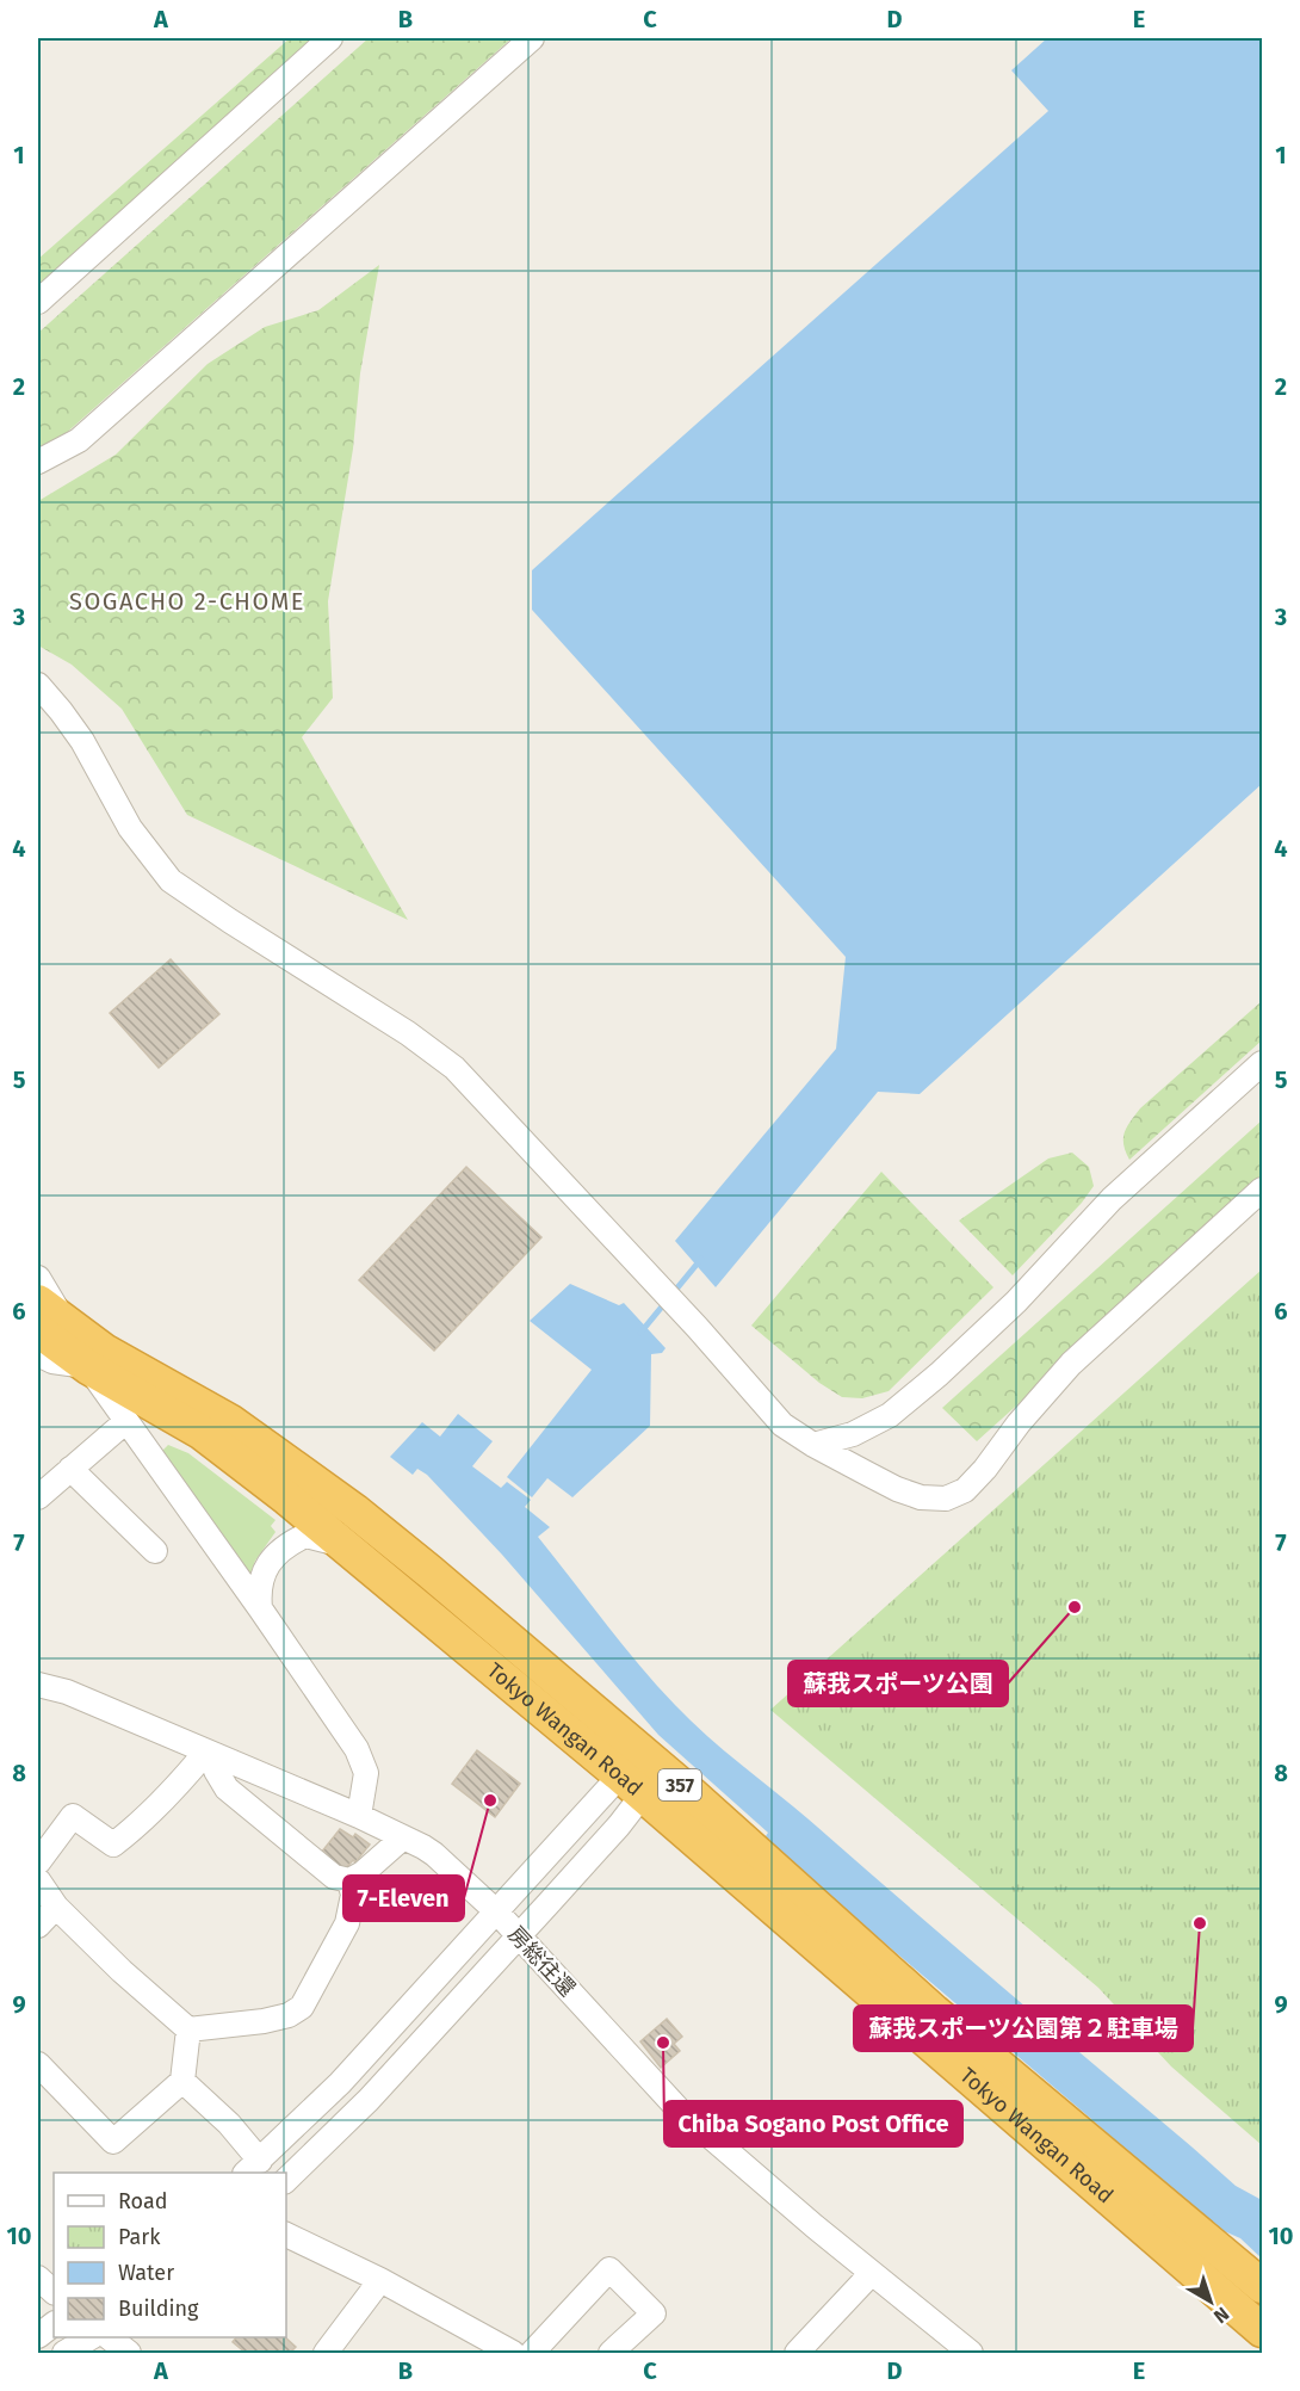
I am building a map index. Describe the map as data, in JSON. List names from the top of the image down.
{
  "streets": {
    "highway": ["Tokyo Wangan Road", "357"],
    "street": ["房総往還"]
  },
  "districts": ["SOGACHO 2-CHOME"],
  "places": [
    "蘇我スポーツ公園",
    "7-Eleven",
    "蘇我スポーツ公園第２駐車場",
    "Chiba Sogano Post Office"
  ],
  "legend": [
    "Road",
    "Park",
    "Water",
    "Building"
  ],
  "north": "bottom right",
  "grid": {
    "columns": [
      "A",
      "B",
      "C",
      "D",
      "E"
    ],
    "rows": [
      "1",
      "2",
      "3",
      "4",
      "5",
      "6",
      "7",
      "8",
      "9",
      "10"
    ]
  }
}
